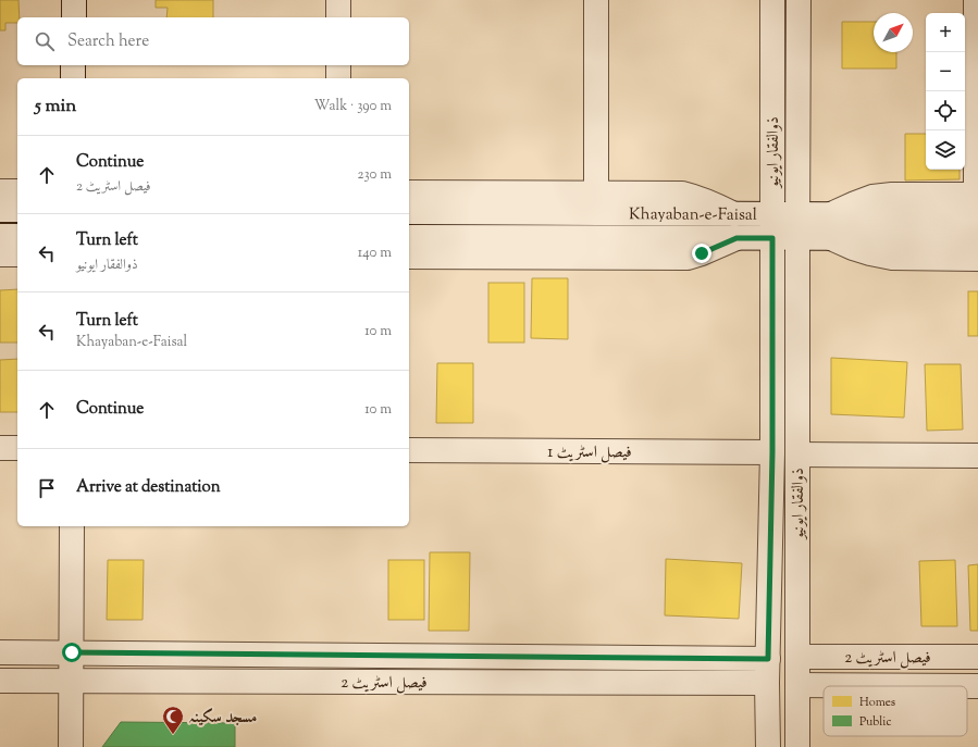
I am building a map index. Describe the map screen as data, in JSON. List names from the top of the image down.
{
  "streets": {
    "street": [
      "ذوالفقار ایونیو",
      "Khayaban-e-Faisal",
      "فیصل اسٹریٹ 1",
      "فیصل اسٹریٹ 2"
    ]
  },
  "crossings": [
    ["ذوالفقار ایونیو", "Khayaban-e-Faisal"],
    ["ذوالفقار ایونیو", "فیصل اسٹریٹ 1"],
    ["ذوالفقار ایونیو", "فیصل اسٹریٹ 2"]
  ],
  "places": {
    "mosque": ["مسجد سکینہ"]
  },
  "legend": ["Homes", "Public"],
  "north": "top right",
  "page": {
    "map_buttons": ["+", "−"],
    "search": "Search here",
    "heading": ["5 min", "Walk · 390 m"],
    "list": [
      ["Continue", "فیصل اسٹریٹ 2", "230 m"],
      ["Turn left", "ذوالفقار ایونیو", "140 m"],
      ["Turn left", "Khayaban-e-Faisal", "10 m"],
      ["Continue", "10 m"],
      "Arrive at destination"
    ]
  }
}
